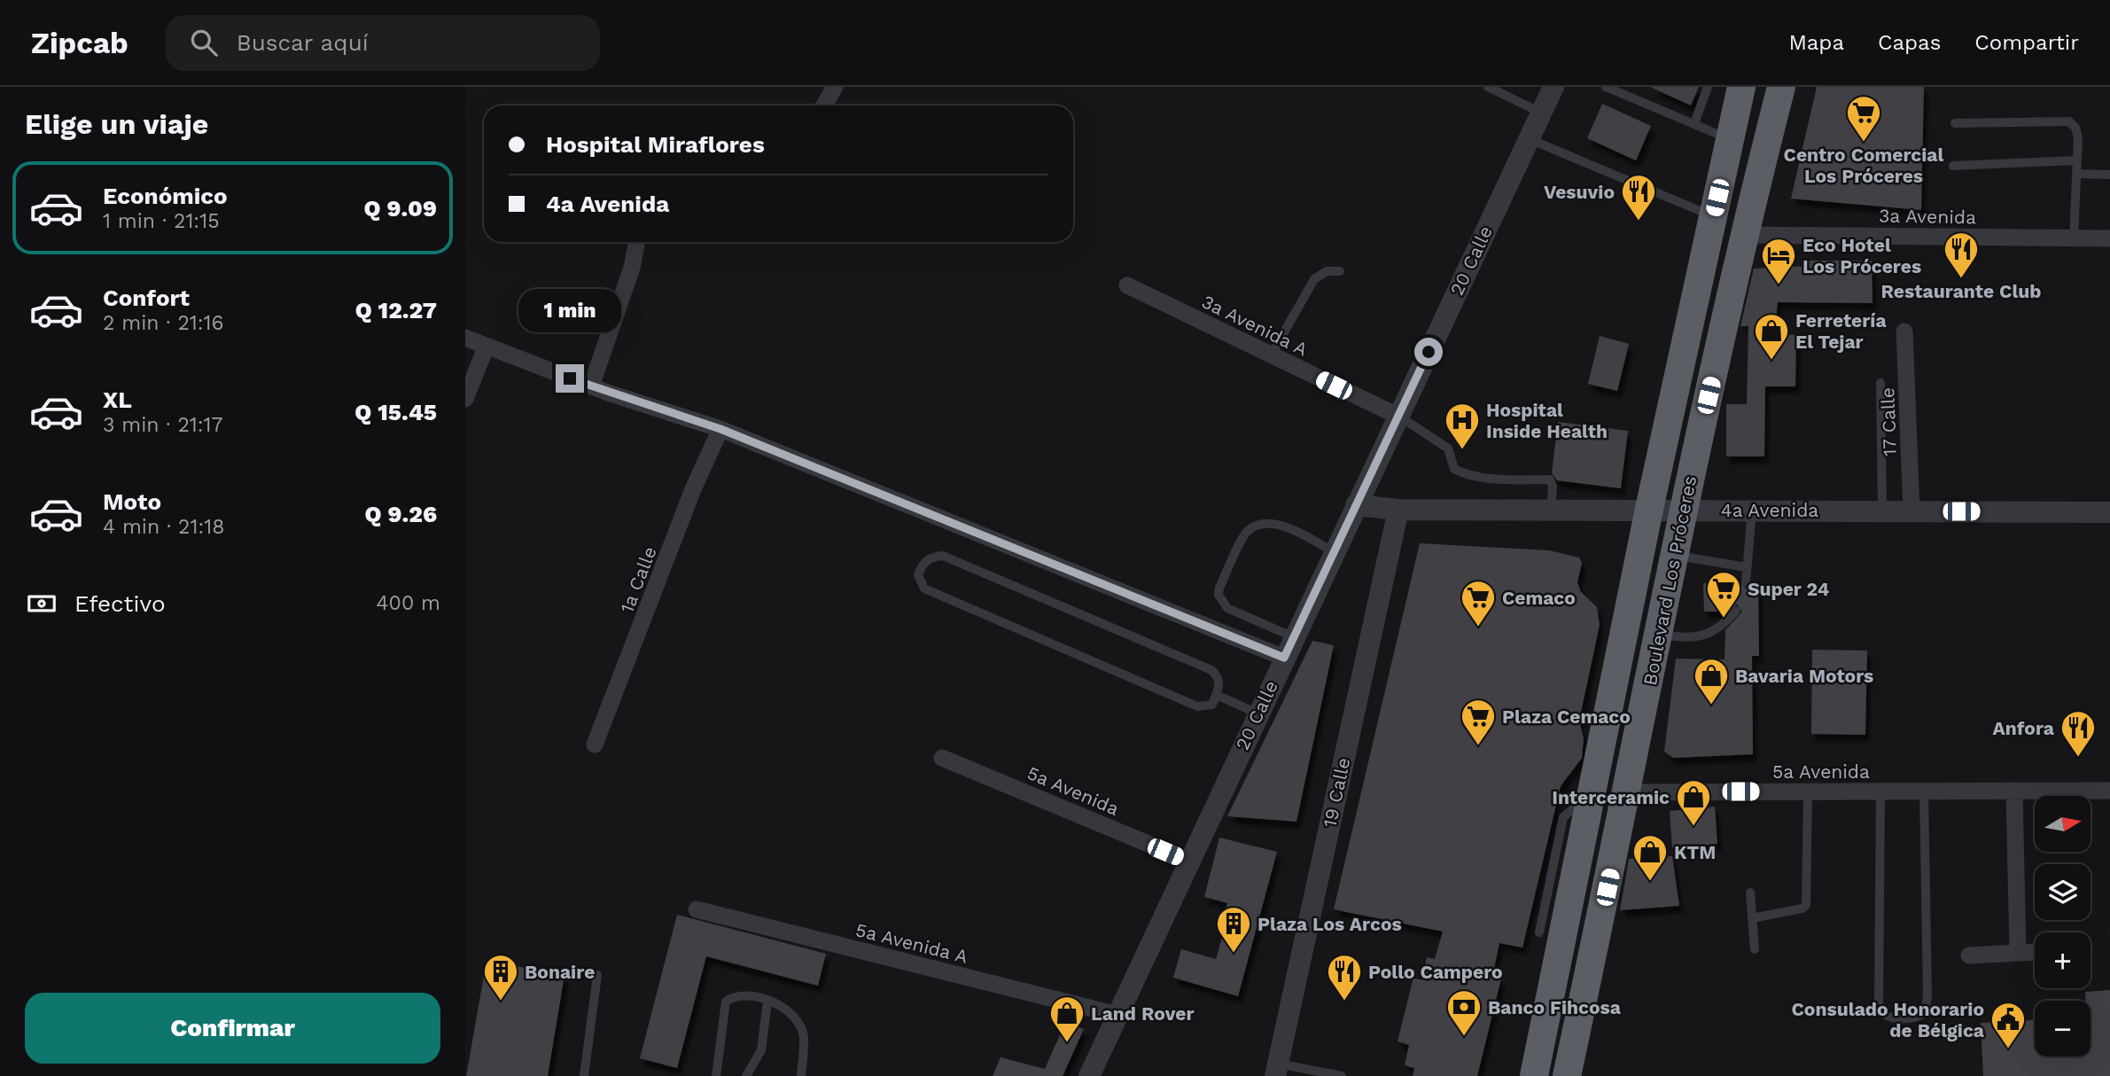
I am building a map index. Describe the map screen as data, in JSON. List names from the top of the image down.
{
  "streets": {
    "highway": ["Boulevard Los Próceres"],
    "street": [
      "3a Avenida",
      "20 Calle",
      "3a Avenida A",
      "17 Calle",
      "4a Avenida",
      "1a Calle",
      "5a Avenida",
      "19 Calle",
      "5a Avenida A"
    ]
  },
  "crossings": [
    ["3a Avenida", "Boulevard Los Próceres"],
    ["20 Calle", "3a Avenida A"],
    ["20 Calle", "4a Avenida"],
    ["20 Calle", "5a Avenida"],
    ["20 Calle", "5a Avenida A"],
    ["17 Calle", "4a Avenida"],
    ["4a Avenida", "Boulevard Los Próceres"],
    ["4a Avenida", "19 Calle"],
    ["Boulevard Los Próceres", "5a Avenida"]
  ],
  "places": {
    "supermarket": [
      "Centro Comercial Los Próceres",
      "Super 24",
      "Cemaco",
      "Plaza Cemaco"
    ],
    "restaurant": [
      "Vesuvio",
      "Restaurante Club",
      "Anfora",
      "Pollo Campero"
    ],
    "hotel": ["Eco Hotel Los Próceres"],
    "shop": [
      "Ferretería El Tejar",
      "Bavaria Motors",
      "Interceramic",
      "KTM",
      "Land Rover"
    ],
    "hospital": ["Hospital Inside Health"],
    "building": ["Plaza Los Arcos", "Bonaire"],
    "bank": ["Banco Fihcosa"],
    "public building": ["Consulado Honorario de Bélgica"]
  },
  "north": "right",
  "page": {
    "header": "Zipcab",
    "search": "Buscar aquí",
    "nav": ["Mapa", "Capas", "Compartir"],
    "heading": "Elige un viaje",
    "banner": ["Hospital Miraflores", "4a Avenida"],
    "list": [
      {
        "name": "Económico",
        "note": "1 min · 21:15",
        "value": "Q 9.09"
      },
      {
        "name": "Confort",
        "note": "2 min · 21:16",
        "value": "Q 12.27"
      },
      {
        "name": "XL",
        "note": "3 min · 21:17",
        "value": "Q 15.45"
      },
      {
        "name": "Moto",
        "note": "4 min · 21:18",
        "value": "Q 9.26"
      }
    ],
    "bubble": "1 min",
    "pay": ["Efectivo", "400 m"],
    "map_buttons": ["+", "−"],
    "buttons": "Confirmar"
  }
}
